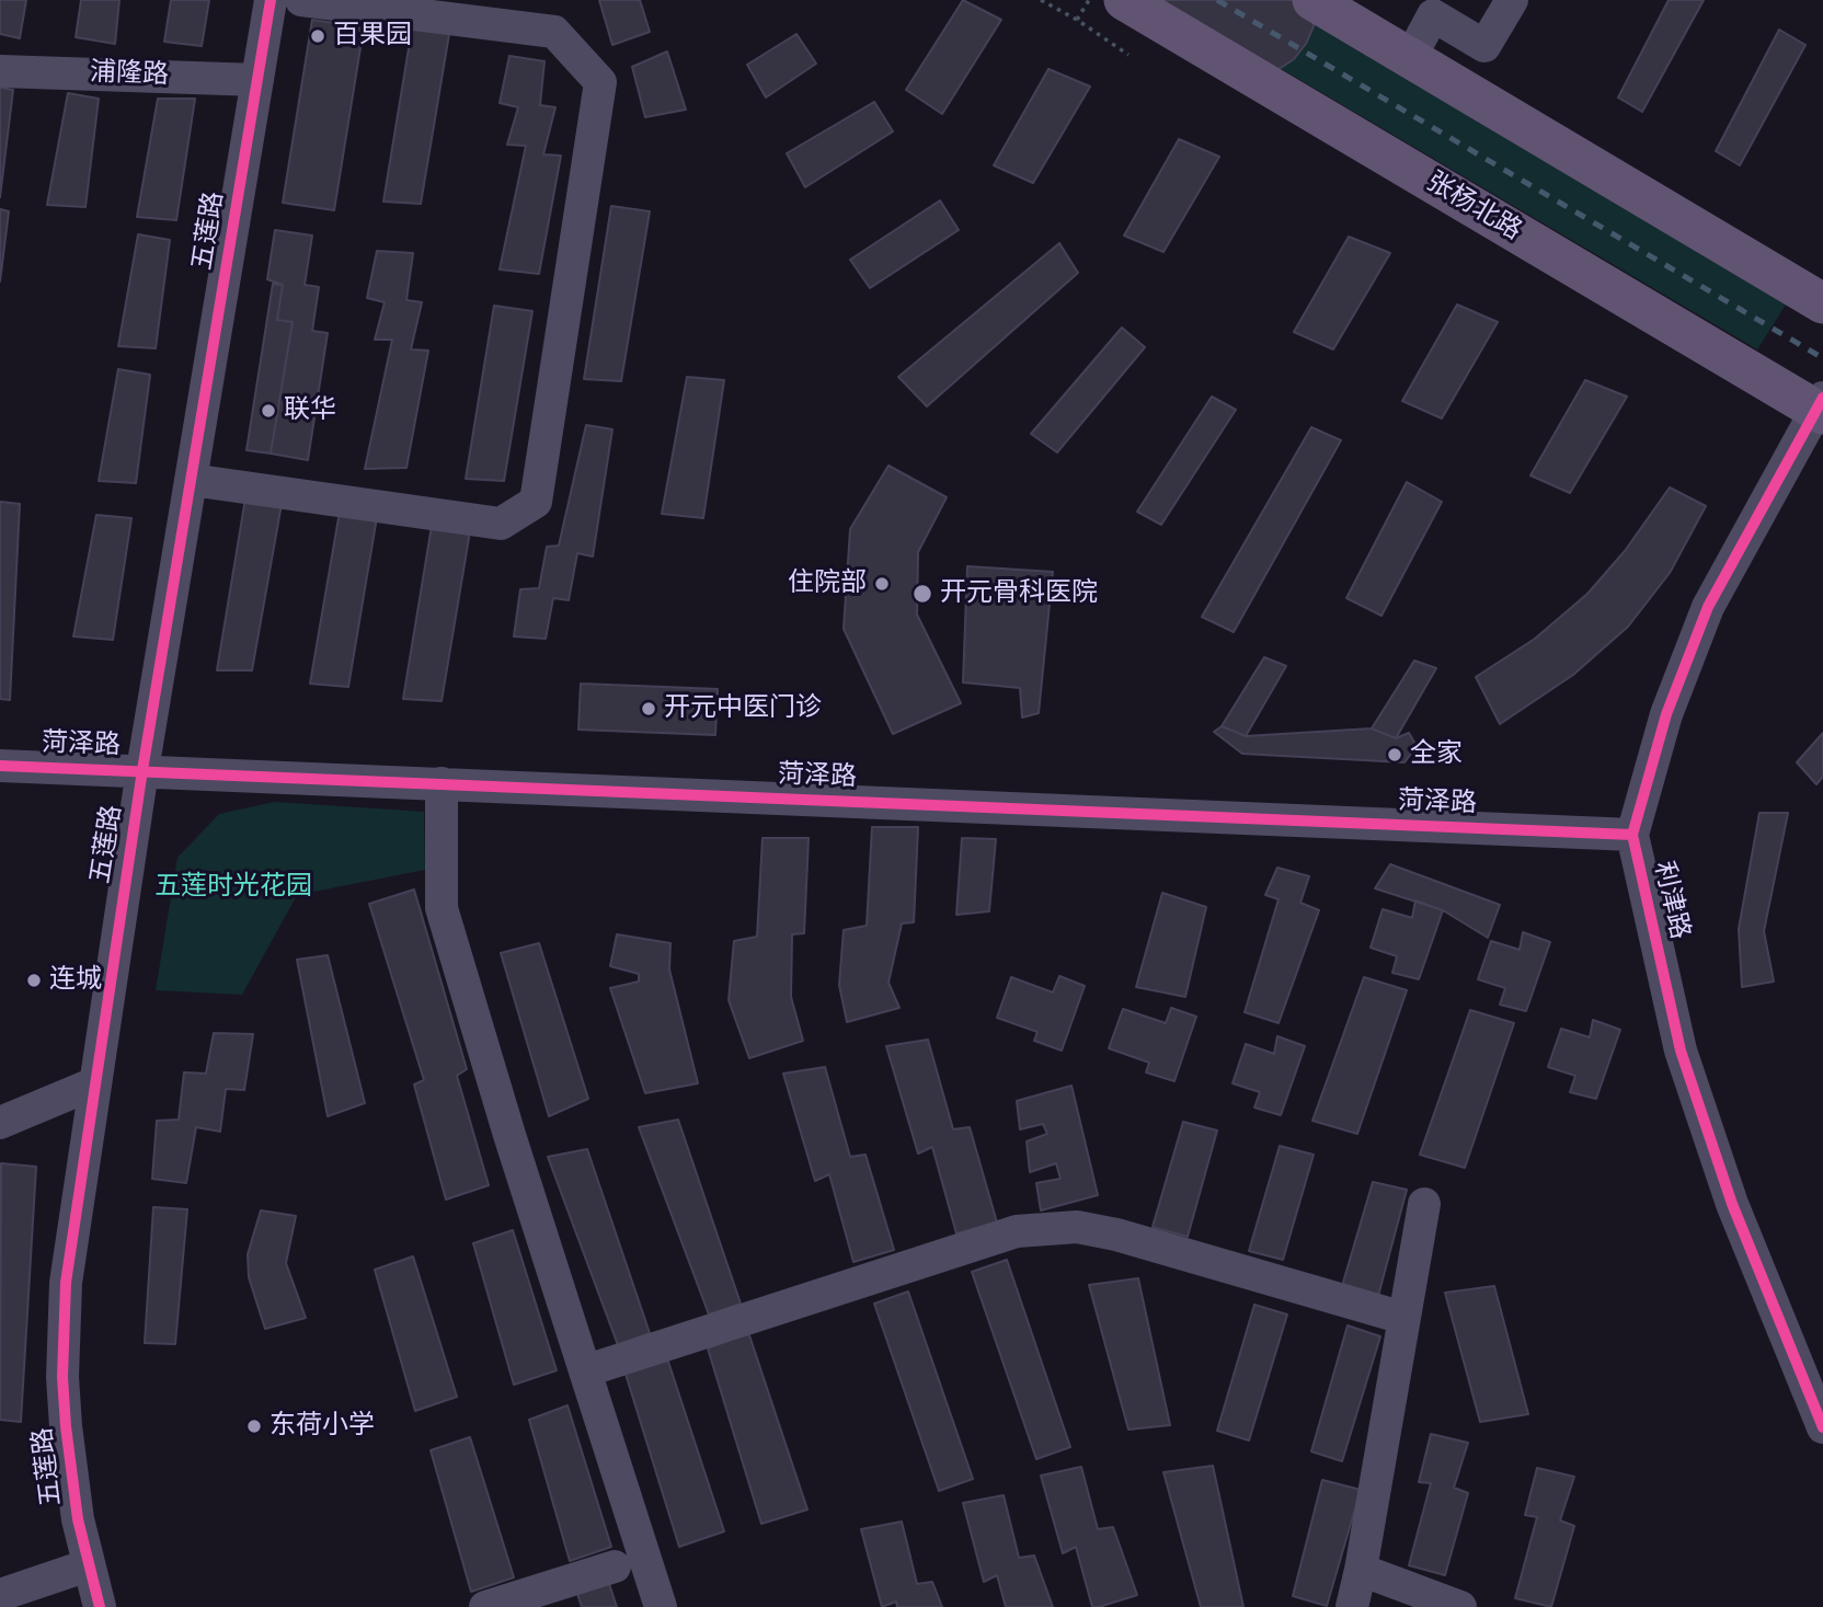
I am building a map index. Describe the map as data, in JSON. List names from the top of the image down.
{
  "streets": {
    "main road": ["张杨北路"],
    "street": [
      "浦隆路",
      "五莲路",
      "菏泽路",
      "利津路"
    ]
  },
  "crossings": [
    ["浦隆路", "五莲路"],
    ["张杨北路", "利津路"],
    ["五莲路", "菏泽路"],
    ["菏泽路", "利津路"]
  ],
  "parks": ["五莲时光花园"],
  "places": [
    "百果园",
    "联华",
    "住院部",
    "开元骨科医院",
    "开元中医门诊",
    "全家",
    "连城",
    "东荷小学"
  ]
}
